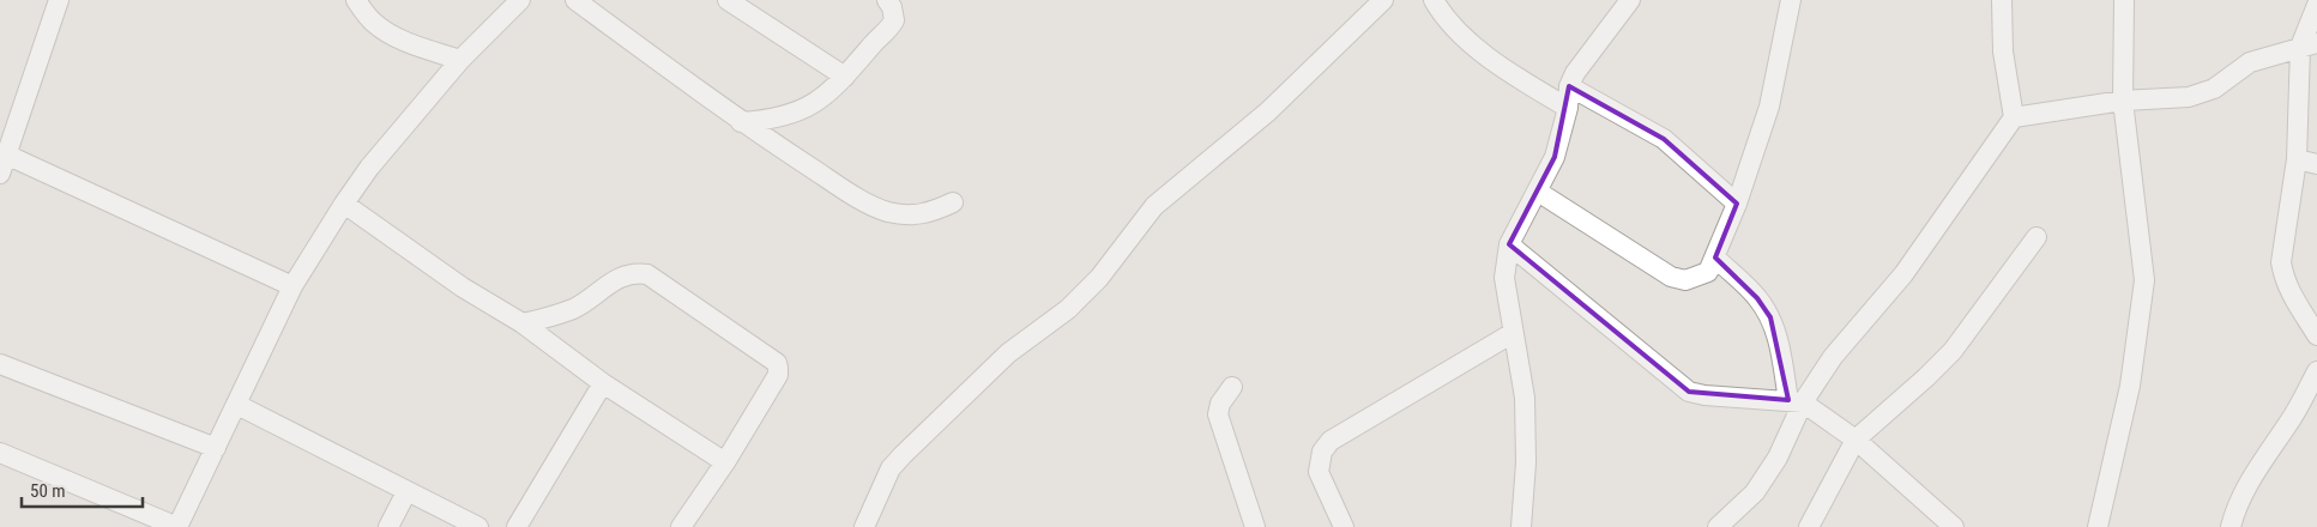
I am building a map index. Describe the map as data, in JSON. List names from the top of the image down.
{
  "scale_bar": "50 m"
}
